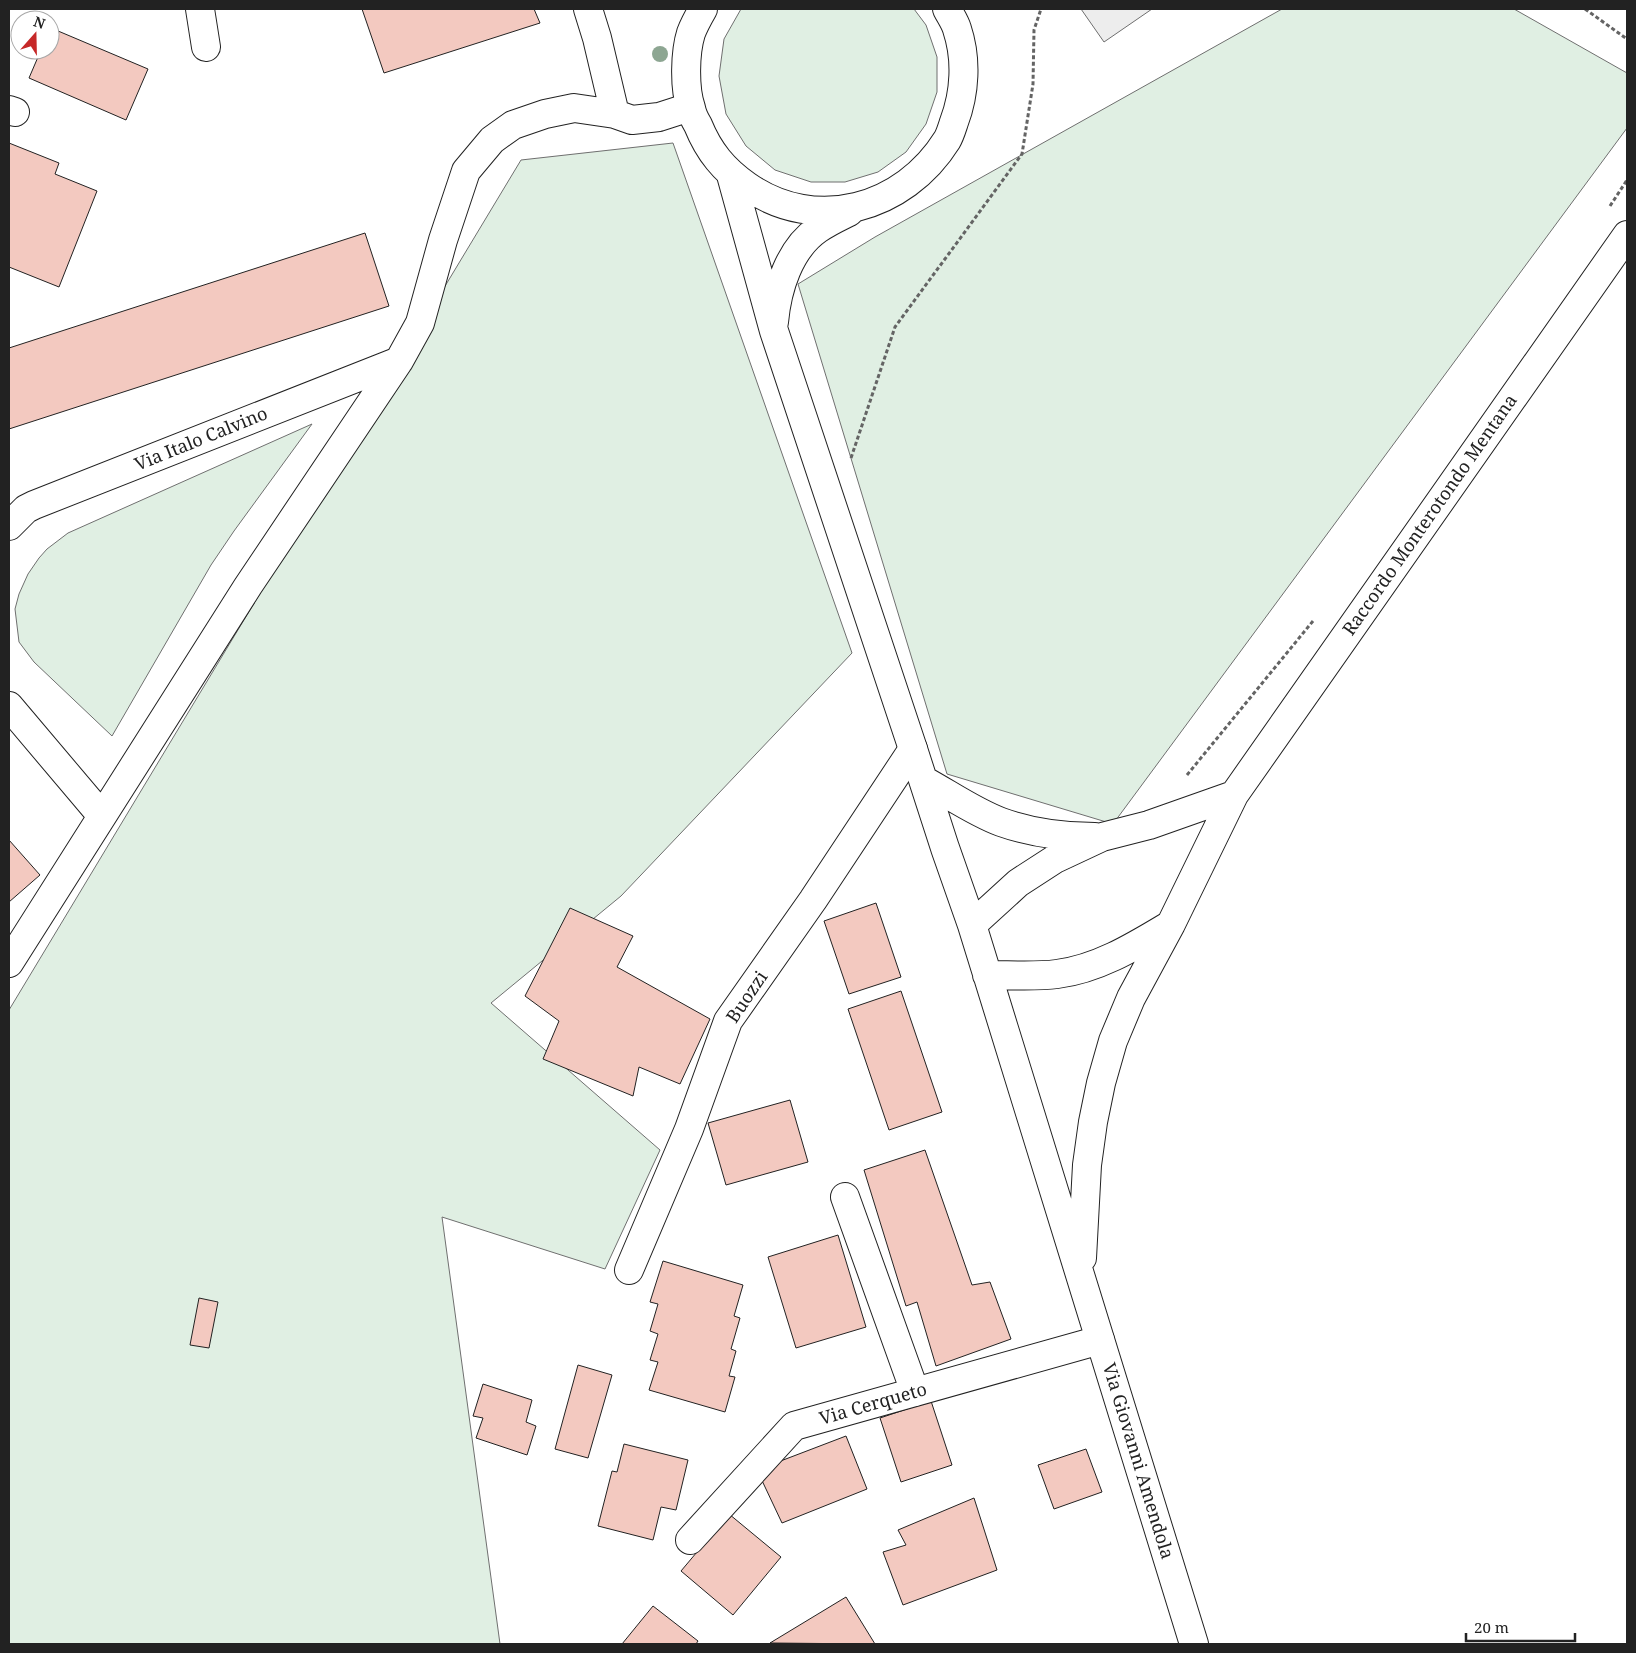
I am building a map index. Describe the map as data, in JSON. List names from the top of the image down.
{
  "streets": {
    "main road": [
      "Via Italo Calvino",
      "Raccordo Monterotondo Mentana",
      "Buozzi",
      "Via Cerqueto",
      "Via Giovanni Amendola"
    ]
  },
  "crossings": [
    ["Raccordo Monterotondo Mentana", "Via Giovanni Amendola"],
    ["Buozzi", "Via Giovanni Amendola"],
    ["Via Cerqueto", "Via Giovanni Amendola"]
  ],
  "scale_bar": "20 m",
  "north": "top"
}
